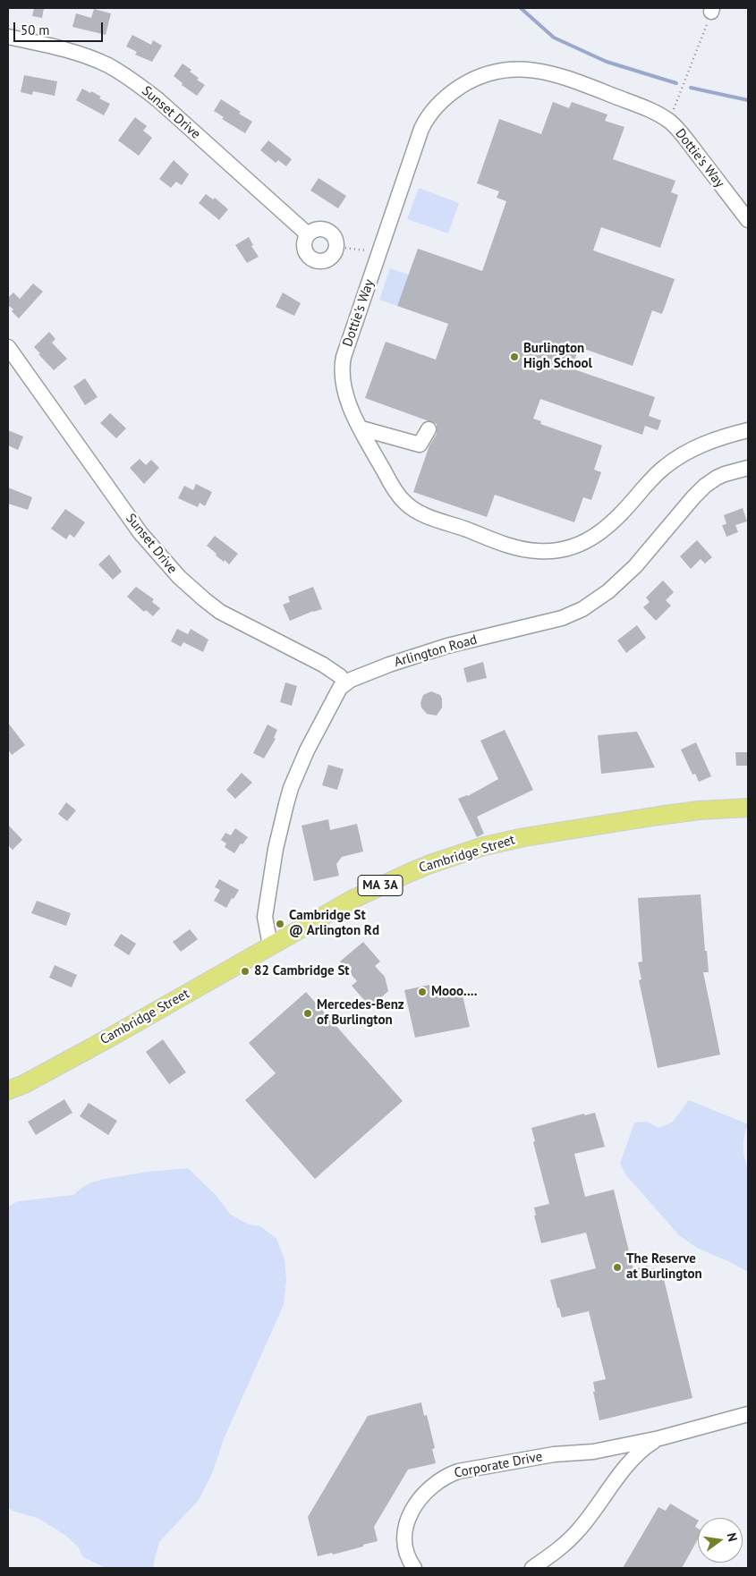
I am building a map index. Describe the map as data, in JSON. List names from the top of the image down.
{
  "streets": {
    "main road": ["Cambridge Street", "MA 3A"],
    "street": [
      "Sunset Drive",
      "Dottie's Way",
      "Arlington Road",
      "Corporate Drive"
    ]
  },
  "crossings": [
    ["Sunset Drive", "Arlington Road"],
    ["Arlington Road", "Cambridge Street"]
  ],
  "places": [
    "Burlington High School",
    "Cambridge St @ Arlington Rd",
    "82 Cambridge St",
    "Mooo....",
    "Mercedes-Benz of Burlington",
    "The Reserve at Burlington"
  ],
  "scale_bar": "50 m",
  "north": "right"
}
